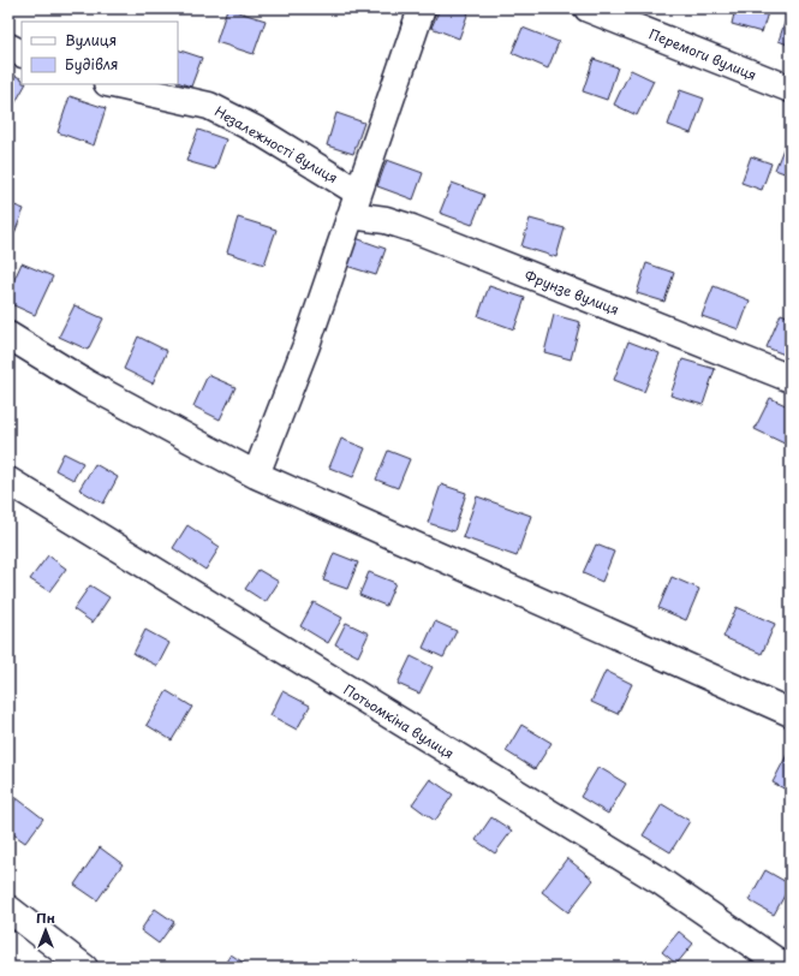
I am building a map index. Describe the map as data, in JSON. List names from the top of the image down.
{
  "streets": {
    "street": [
      "Перемоги вулиця",
      "Незалежності вулиця",
      "Фрунзе вулиця",
      "Потьомкіна вулиця"
    ]
  },
  "crossings": [
    ["Незалежності вулиця", "Фрунзе вулиця"]
  ],
  "legend": ["Вулиця", "Будівля"],
  "north": "top"
}
